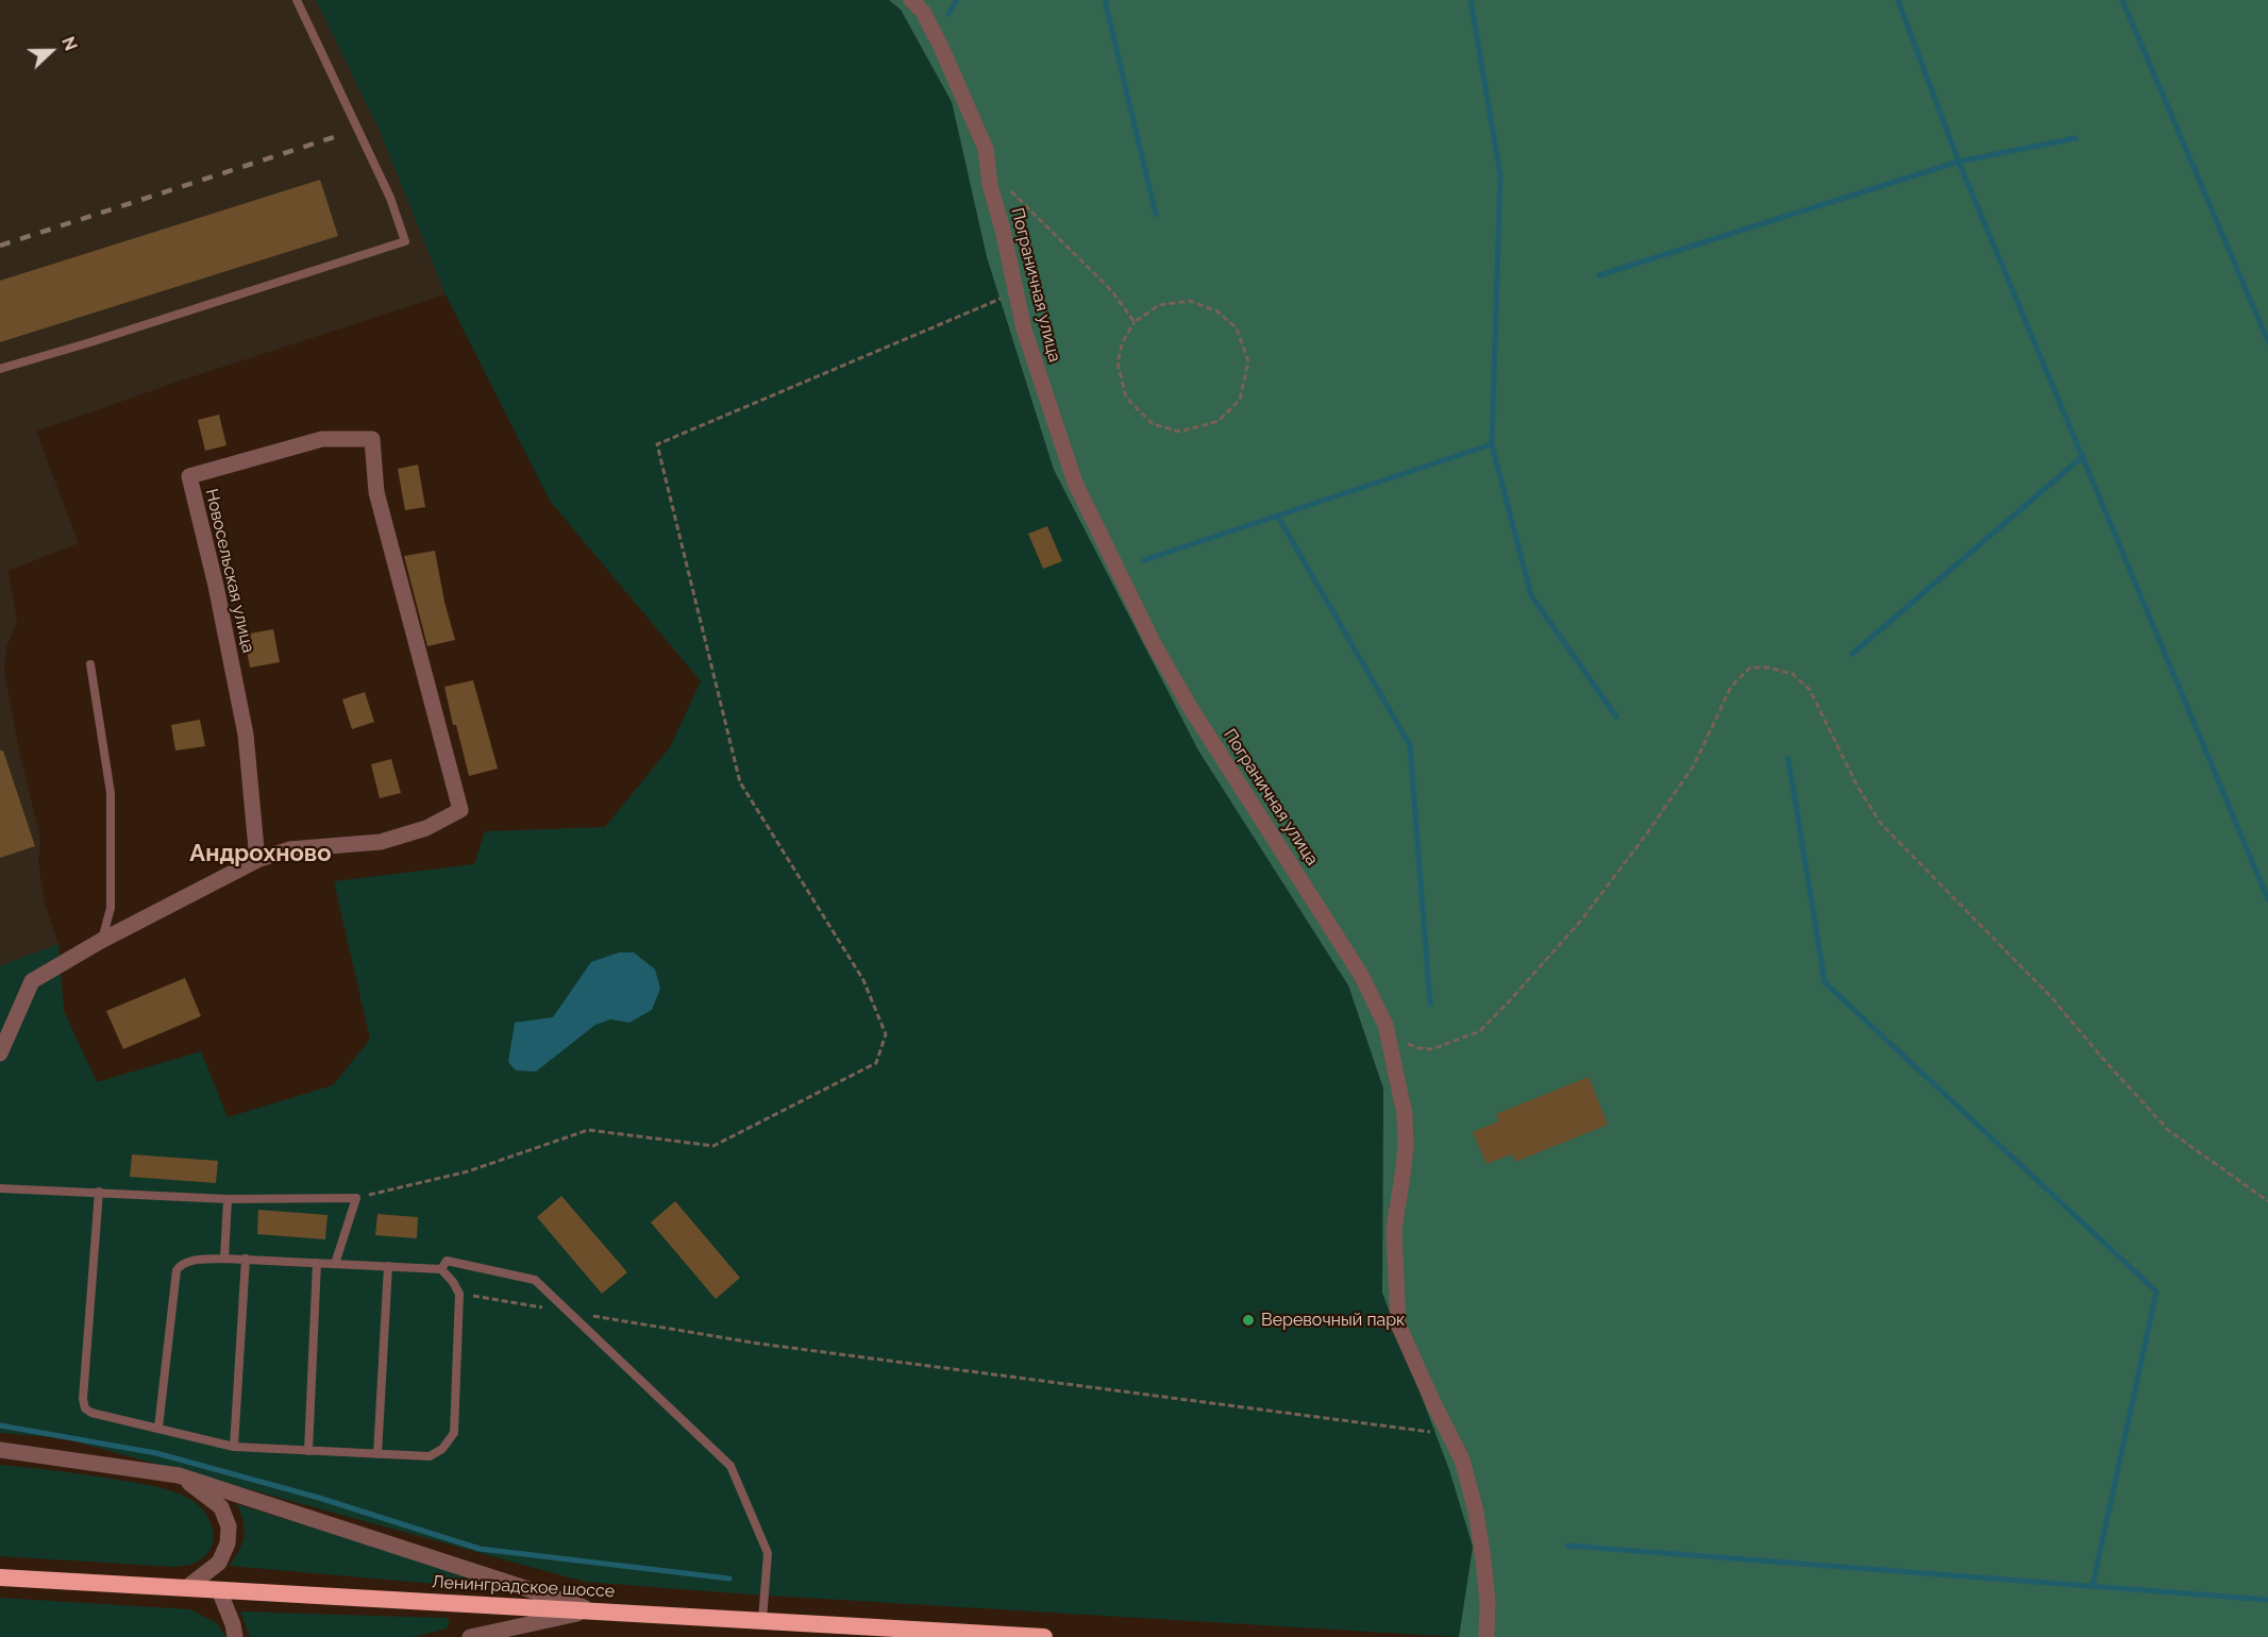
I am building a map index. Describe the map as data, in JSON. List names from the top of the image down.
{
  "streets": {
    "highway": ["Ленинградское шоссе"],
    "street": ["Пограничная улица", "Новосельская улица"]
  },
  "districts": ["Андрохново"],
  "places": ["Веревочный парк"],
  "north": "right"
}
